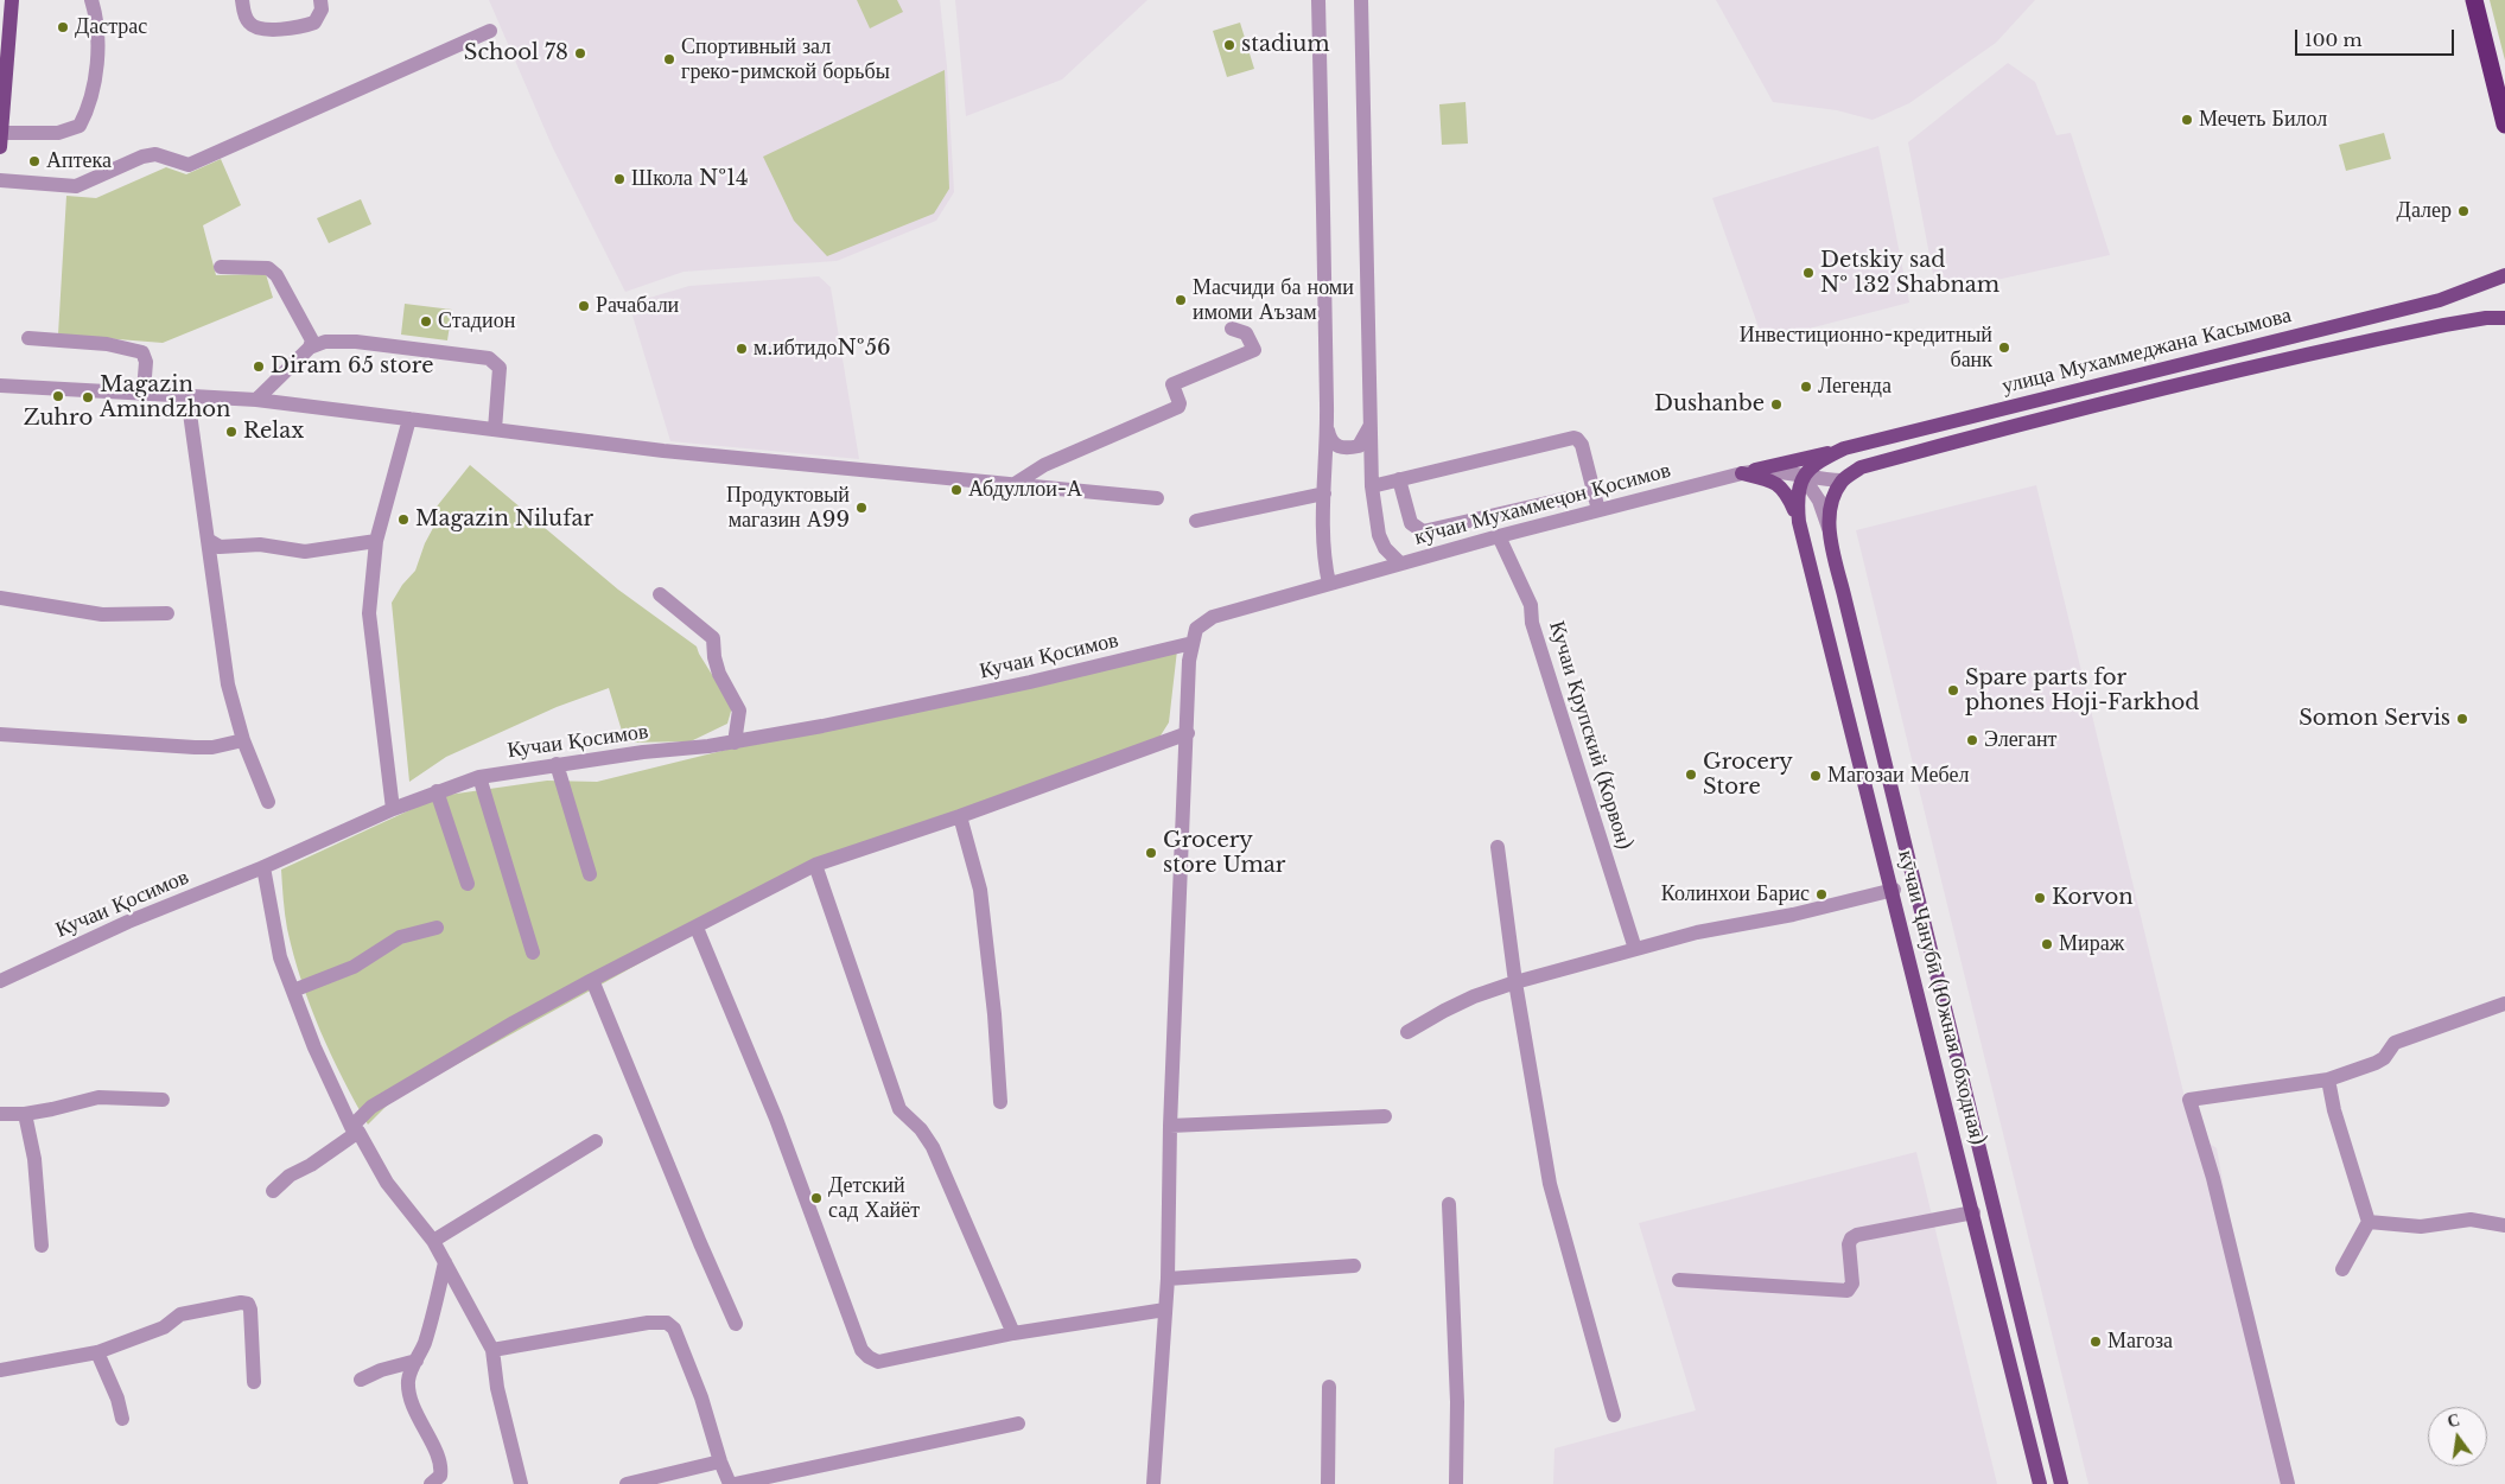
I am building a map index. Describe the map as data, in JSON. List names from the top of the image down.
{
  "streets": {
    "main road": ["улица Мухаммеджана Касымова", "кӯчаи Ҷанубӣ (Южная обходная)"],
    "street": ["кӯчаи Мухаммеҷон Қосимов", "Кучаи Қосимов", "Кучаи Крупский (Корвон)"]
  },
  "crossings": [
    ["улица Мухаммеджана Касымова", "кӯчаи Мухаммеҷон Қосимов"],
    ["кӯчаи Мухаммеҷон Қосимов", "Кучаи Крупский (Корвон)"]
  ],
  "places": [
    "Дастрас",
    "stadium",
    "School 78",
    "Спортивный зал греко-римской борьбы",
    "Мечеть Билол",
    "Аптека",
    "Школа №14",
    "Далер",
    "Detskiy sad № 132 Shabnam",
    "Масчиди ба номи имоми Аъзам",
    "Рачабали",
    "Стадион",
    "Инвестиционно-кредитный банк",
    "м.ибтидо№56",
    "Diram 65 store",
    "Легенда",
    "Zuhro",
    "Magazin Amindzhon",
    "Dushanbe",
    "Relax",
    "Абдуллои-А",
    "Продуктовый магазин А99",
    "Magazin Nilufar",
    "Spare parts for phones Hoji-Farkhod",
    "Somon Servis",
    "Элегант",
    "Grocery Store",
    "Магозаи Мебел",
    "Grocery store Umar",
    "Колинхои Барис",
    "Korvon",
    "Мираж",
    "Детский сад Хайёт",
    "Магоза"
  ],
  "scale_bar": "100 m",
  "north": "top"
}
